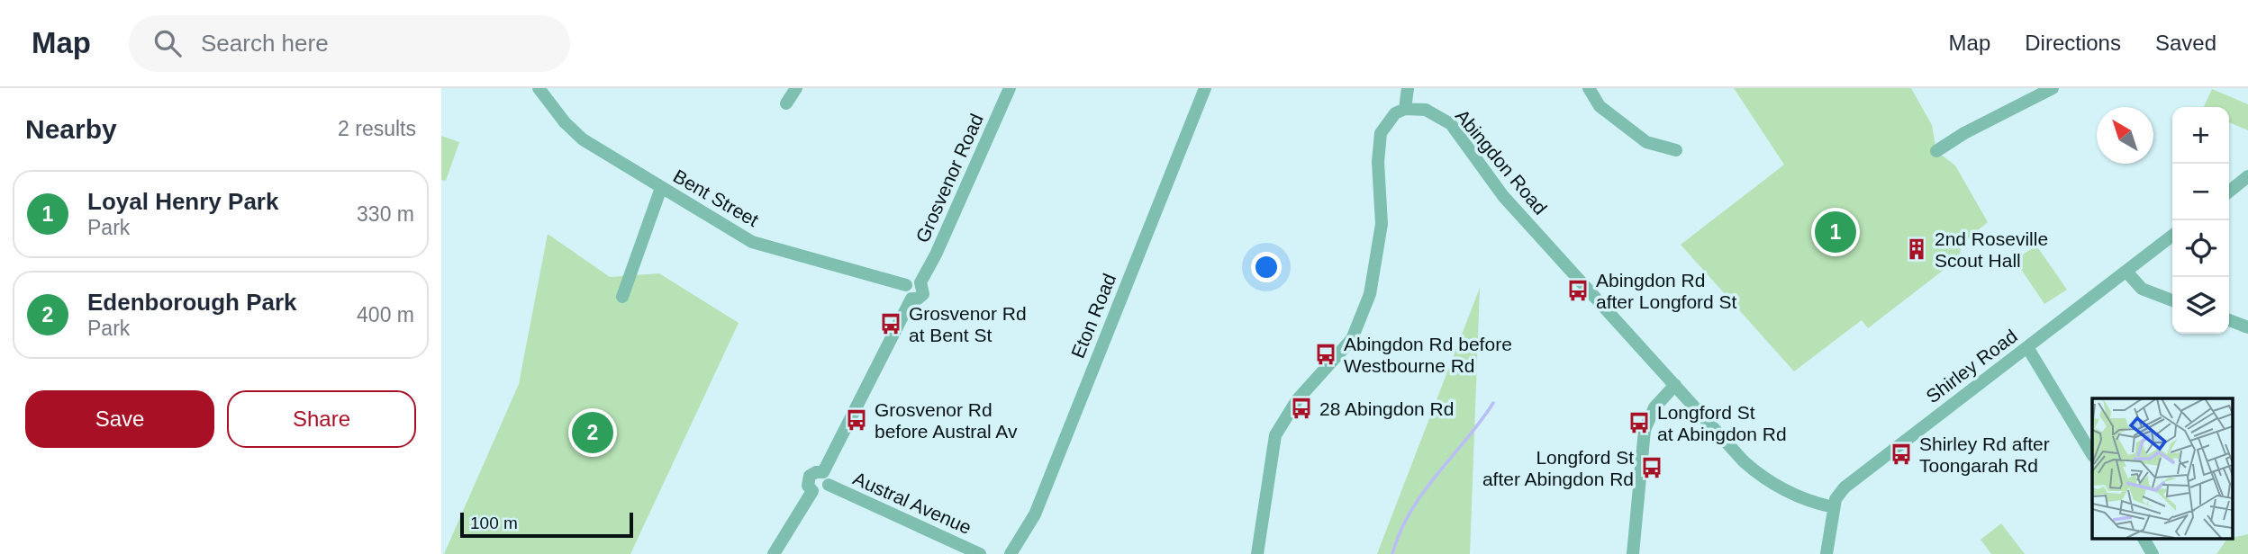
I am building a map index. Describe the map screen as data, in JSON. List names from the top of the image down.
{
  "streets": {
    "street": [
      "Abingdon Road",
      "Grosvenor Road",
      "Bent Street",
      "Eton Road",
      "Shirley Road",
      "Austral Avenue"
    ]
  },
  "crossings": [
    ["Abingdon Road", "Shirley Road"],
    ["Grosvenor Road", "Bent Street"]
  ],
  "places": {
    "building": ["2nd Roseville Scout Hall"],
    "bus stop": [
      "Abingdon Rd after Longford St",
      "Grosvenor Rd at Bent St",
      "Abingdon Rd before Westbourne Rd",
      "28 Abingdon Rd",
      "Grosvenor Rd before Austral Av",
      "Longford St at Abingdon Rd",
      "Shirley Rd after Toongarah Rd",
      "Longford St after Abingdon Rd"
    ]
  },
  "scale_bar": "100 m",
  "north": "top left",
  "page": {
    "header": "Map",
    "search": "Search here",
    "nav": ["Map", "Directions", "Saved"],
    "heading": ["Nearby", "2 results"],
    "map_buttons": ["+", "−"],
    "list": [
      {
        "mark": "1",
        "name": "Loyal Henry Park",
        "note": "Park",
        "value": "330 m"
      },
      {
        "mark": "2",
        "name": "Edenborough Park",
        "note": "Park",
        "value": "400 m"
      }
    ],
    "pins": ["1", "2"],
    "buttons": ["Save", "Share"],
    "scale": "100 m"
  }
}
